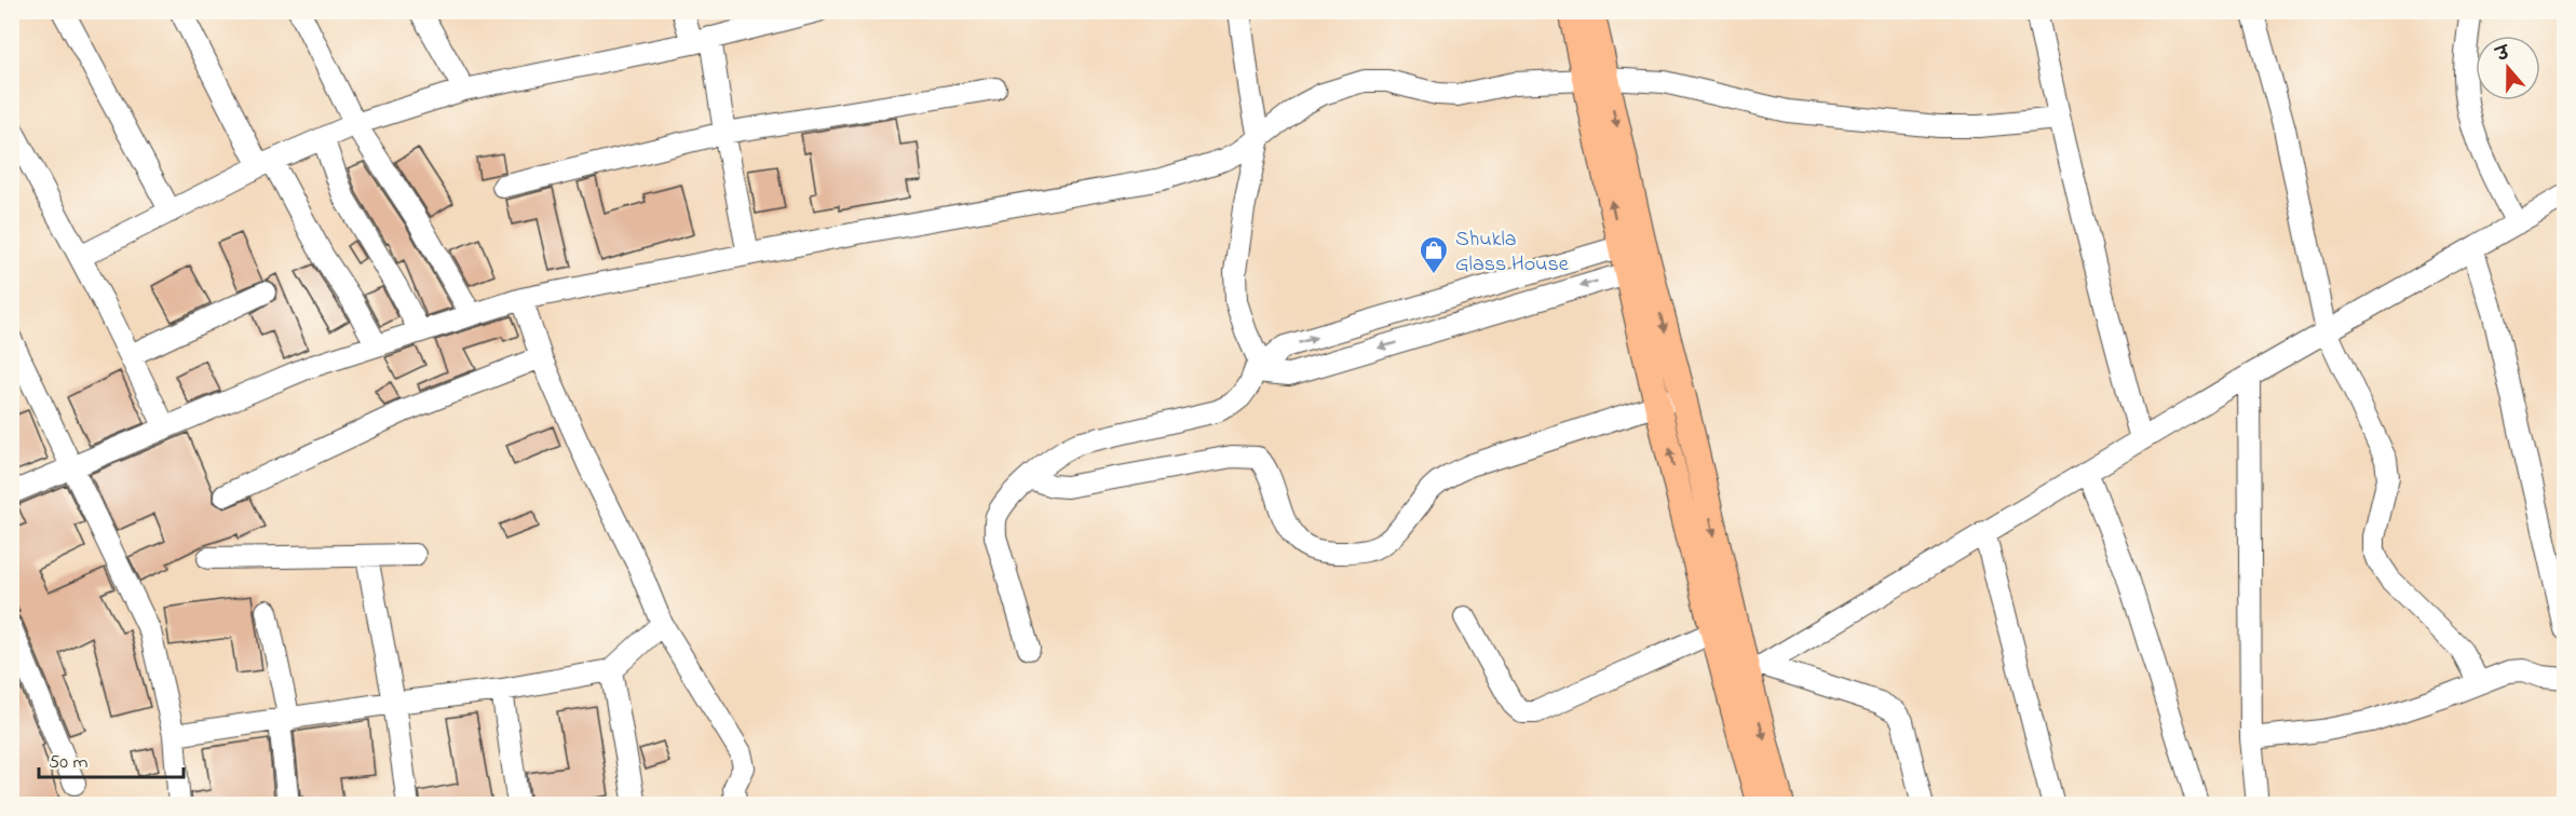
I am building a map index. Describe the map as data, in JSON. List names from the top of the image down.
{
  "places": {
    "shop": ["Shukla Glass House"]
  },
  "scale_bar": "50 m",
  "north": "top"
}
